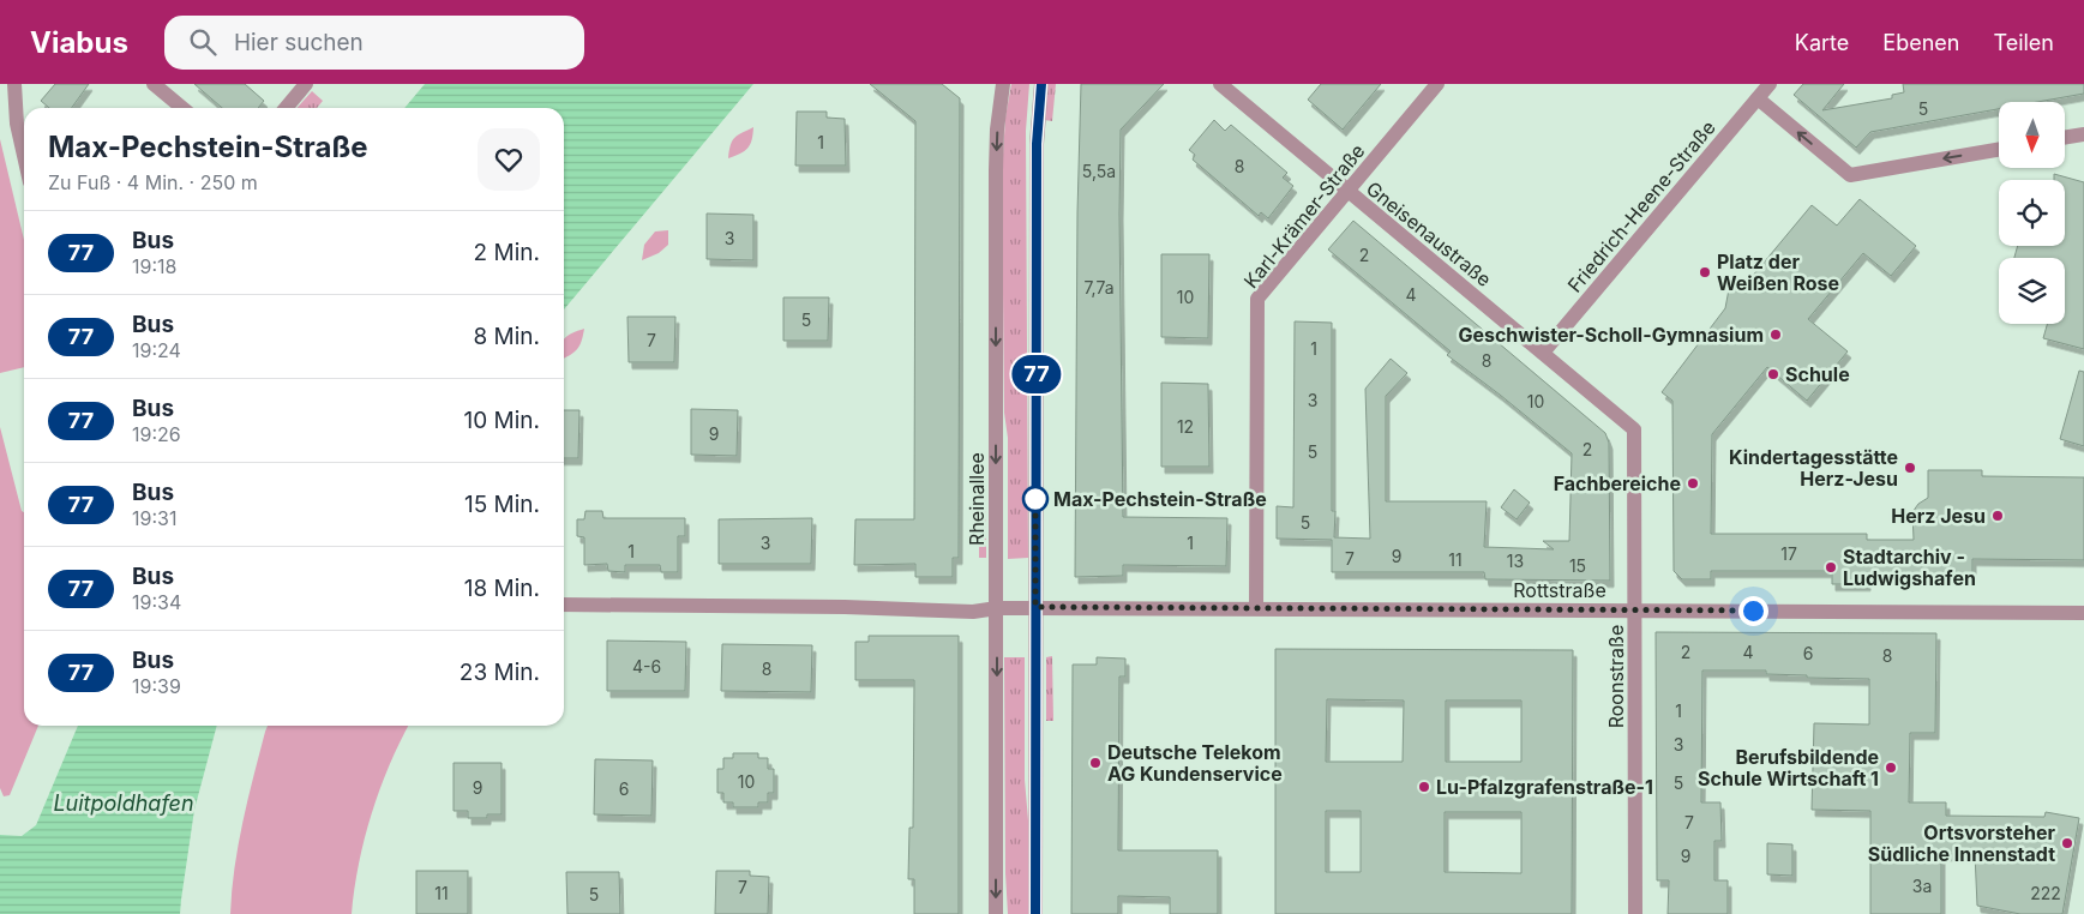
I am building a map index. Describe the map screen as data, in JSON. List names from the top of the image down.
{
  "streets": {
    "street": [
      "Friedrich-Heene-Straße",
      "Karl-Krämer-Straße",
      "Gneisenaustraße",
      "Rheinallee",
      "Rottstraße",
      "Roonstraße"
    ]
  },
  "crossings": [
    ["Friedrich-Heene-Straße", "Gneisenaustraße"],
    ["Karl-Krämer-Straße", "Gneisenaustraße"],
    ["Karl-Krämer-Straße", "Rottstraße"],
    ["Gneisenaustraße", "Roonstraße"],
    ["Rottstraße", "Roonstraße"]
  ],
  "water": ["Luitpoldhafen"],
  "places": [
    "Platz der Weißen Rose",
    "Geschwister-Scholl-Gymnasium",
    "Schule",
    "Kindertagesstätte Herz-Jesu",
    "Fachbereiche",
    "Max-Pechstein-Straße",
    "Herz Jesu",
    "Stadtarchiv - Ludwigshafen",
    "Deutsche Telekom AG Kundenservice",
    "Berufsbildende Schule Wirtschaft 1",
    "Lu-Pfalzgrafenstraße-1",
    "Ortsvorsteher Südliche Innenstadt"
  ],
  "lines": ["bus line 77"],
  "house_numbers": [
    "5",
    "1",
    "8",
    "5,5a",
    "3",
    "2",
    "7,7a",
    "4",
    "10",
    "5",
    "7",
    "1",
    "8",
    "3",
    "10",
    "12",
    "9",
    "2",
    "5",
    "5",
    "3",
    "1",
    "1",
    "17",
    "9",
    "7",
    "11",
    "13",
    "15",
    "2",
    "4",
    "6",
    "8",
    "4-6",
    "8",
    "1",
    "3",
    "10",
    "5",
    "9",
    "6",
    "7",
    "9",
    "3a",
    "7",
    "11",
    "222",
    "5"
  ],
  "north": "bottom",
  "page": {
    "header": "Viabus",
    "search": "Hier suchen",
    "nav": ["Karte", "Ebenen", "Teilen"],
    "on_map": "77",
    "heading": ["Max-Pechstein-Straße", "Zu Fuß · 4 Min. · 250 m"],
    "list": [
      {
        "mark": "77",
        "name": "Bus",
        "note": "19:18",
        "value": "2 Min."
      },
      {
        "mark": "77",
        "name": "Bus",
        "note": "19:24",
        "value": "8 Min."
      },
      {
        "mark": "77",
        "name": "Bus",
        "note": "19:26",
        "value": "10 Min."
      },
      {
        "mark": "77",
        "name": "Bus",
        "note": "19:31",
        "value": "15 Min."
      },
      {
        "mark": "77",
        "name": "Bus",
        "note": "19:34",
        "value": "18 Min."
      },
      {
        "mark": "77",
        "name": "Bus",
        "note": "19:39",
        "value": "23 Min."
      }
    ]
  }
}
